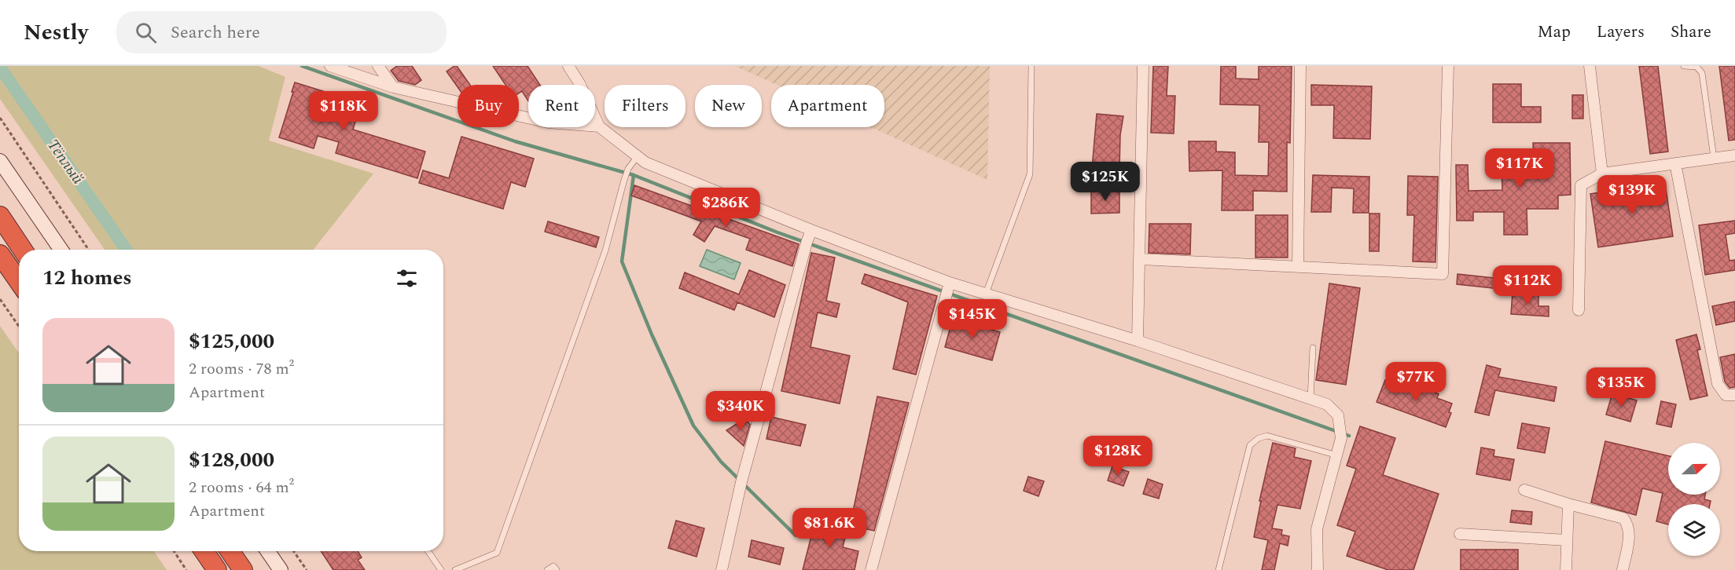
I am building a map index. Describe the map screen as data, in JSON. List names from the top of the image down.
{
  "water": ["Тёплый"],
  "north": "right",
  "page": {
    "header": "Nestly",
    "search": "Search here",
    "nav": ["Map", "Layers", "Share"],
    "chip": [
      "Buy",
      "Rent",
      "Filters",
      "New",
      "Apartment"
    ],
    "price": [
      "$118K",
      "$117K",
      "$125K",
      "$139K",
      "$286K",
      "$112K",
      "$145K",
      "$77K",
      "$135K",
      "$340K",
      "$128K",
      "$81.6K"
    ],
    "heading": "12 homes",
    "list": [
      {
        "name": "$125,000",
        "note": "2 rooms · 78 m² · Apartment"
      },
      {
        "name": "$128,000",
        "note": "2 rooms · 64 m² · Apartment"
      }
    ]
  }
}
